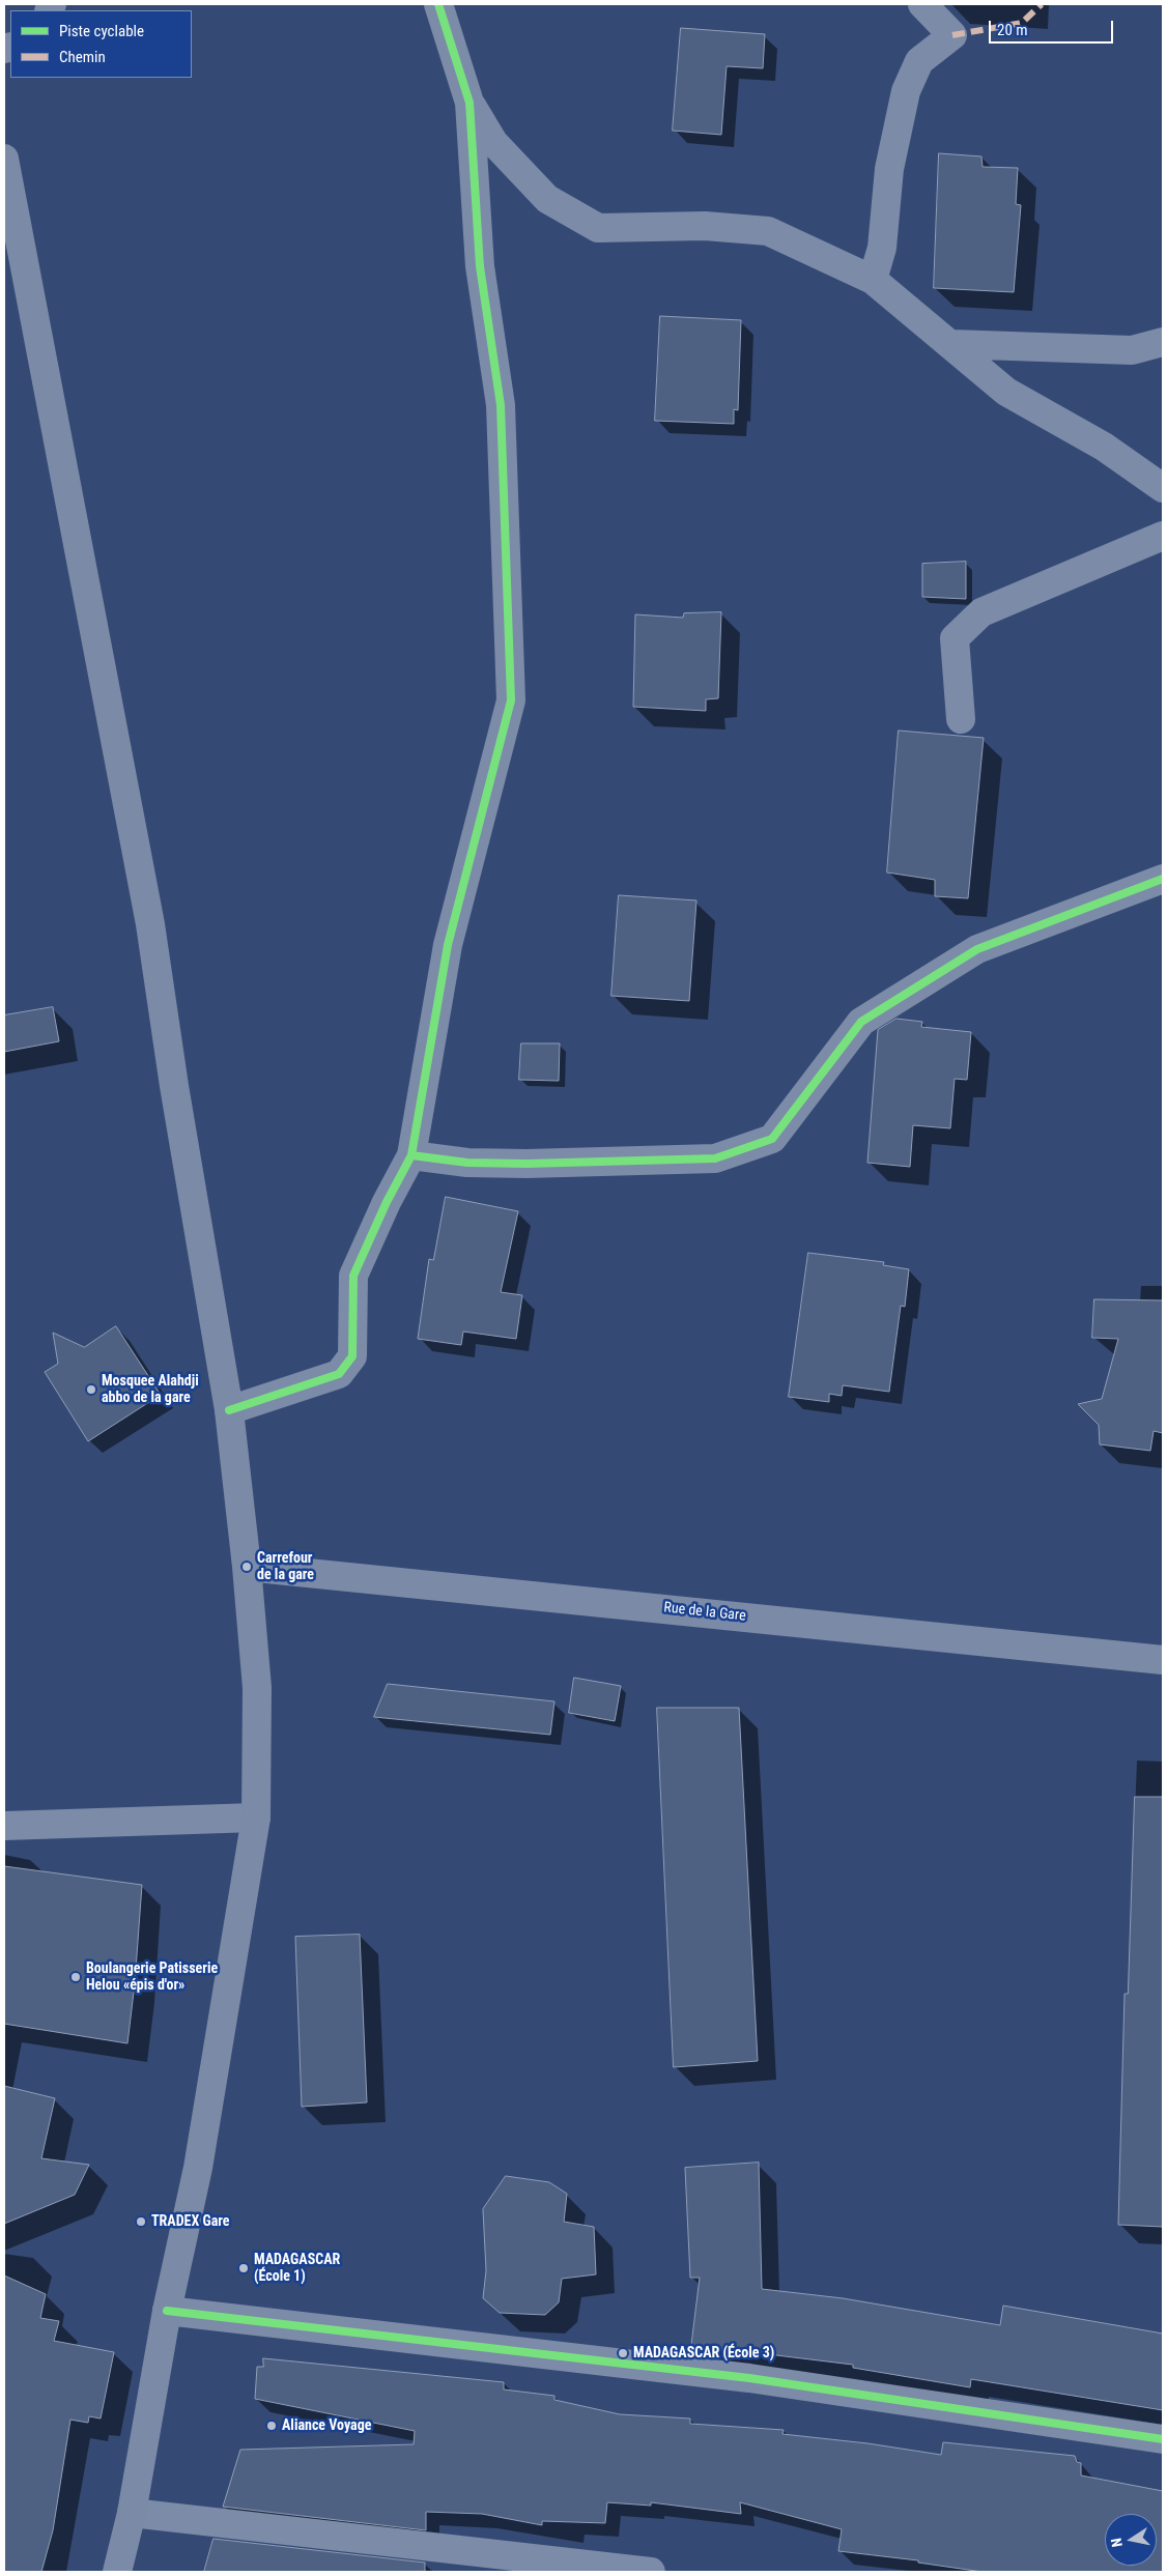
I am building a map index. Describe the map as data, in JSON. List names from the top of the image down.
{
  "streets": {
    "main road": ["Rue de la Gare"]
  },
  "places": [
    "Mosquee Alahdji abbo de la gare",
    "Carrefour de la gare",
    "Boulangerie Patisserie Helou «épis d'or»",
    "TRADEX Gare",
    "MADAGASCAR (École 1)",
    "MADAGASCAR (École 3)",
    "Aliance Voyage"
  ],
  "legend": ["Piste cyclable", "Chemin"],
  "scale_bar": "20 m",
  "north": "left"
}
